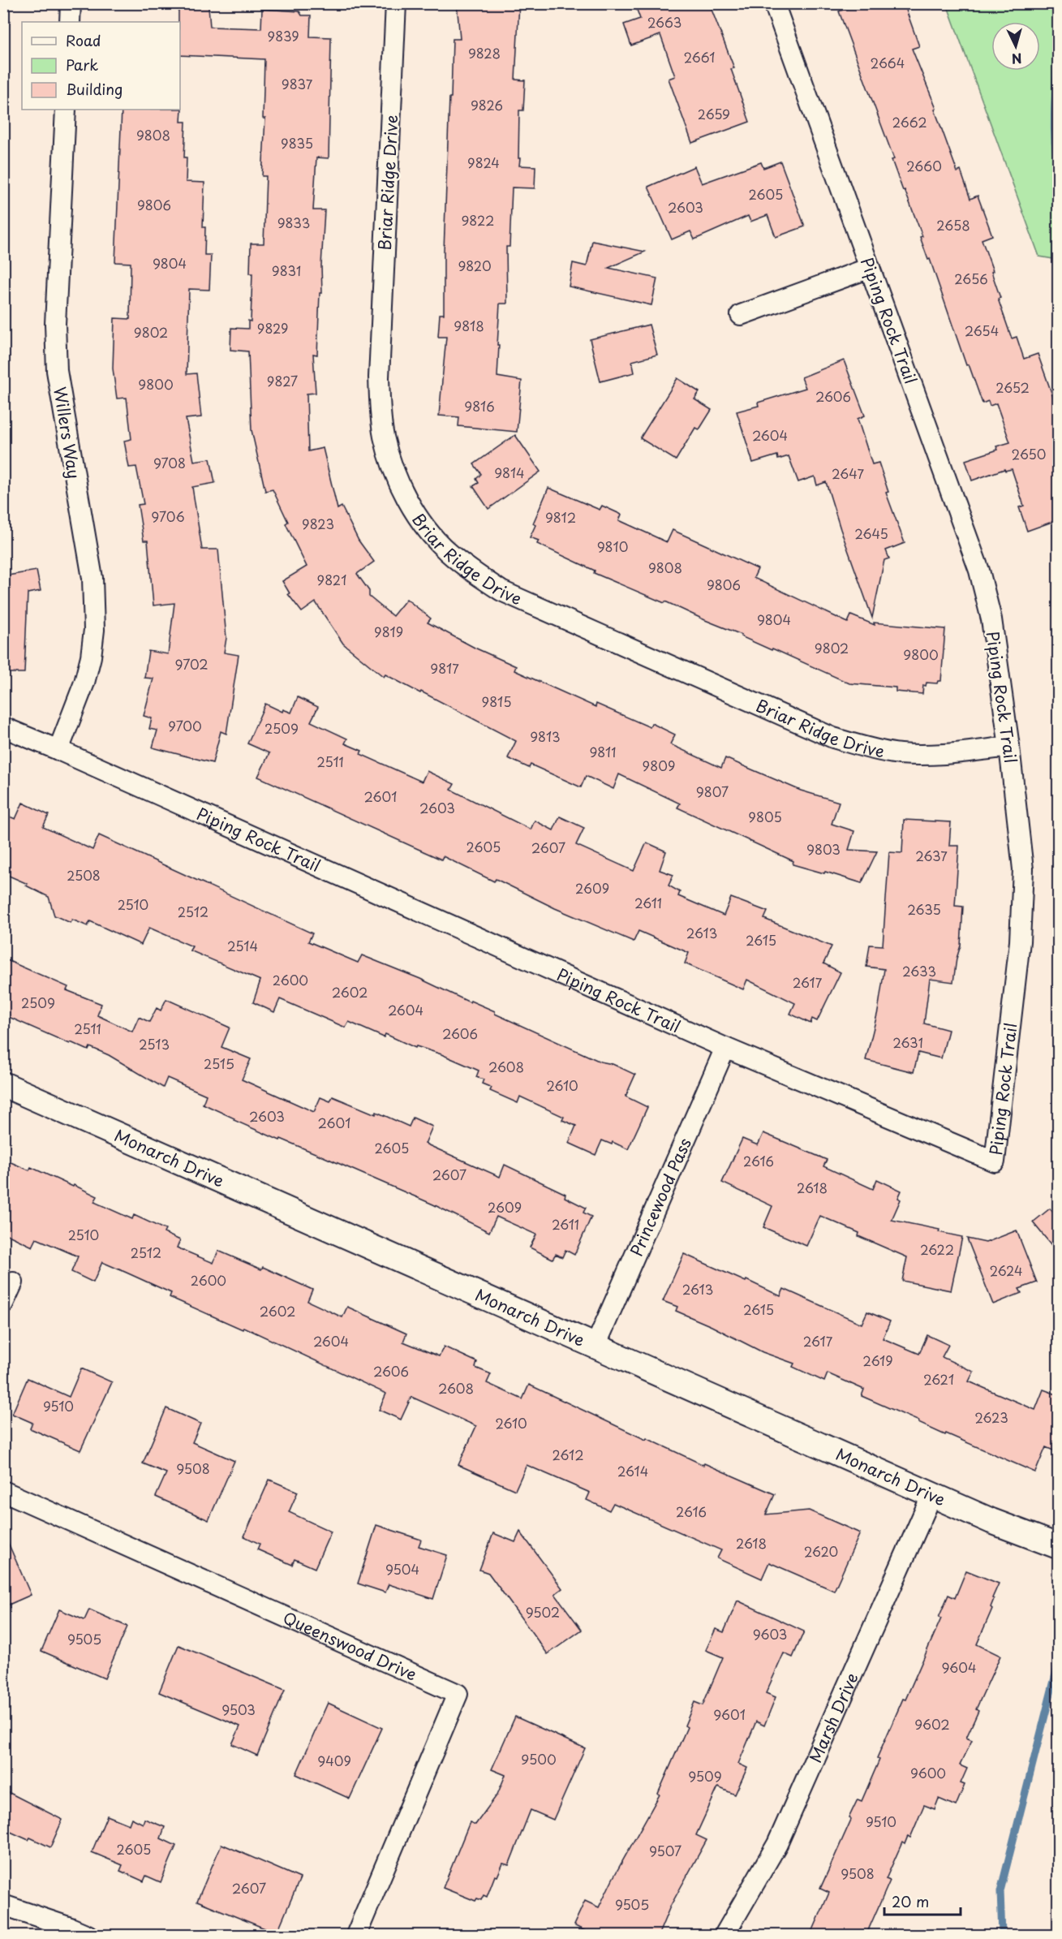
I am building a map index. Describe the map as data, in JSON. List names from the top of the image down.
{
  "streets": {
    "street": [
      "Briar Ridge Drive",
      "Piping Rock Trail",
      "Willers Way",
      "Monarch Drive",
      "Princewood Pass",
      "Queenswood Drive",
      "Marsh Drive"
    ]
  },
  "crossings": [
    ["Briar Ridge Drive", "Piping Rock Trail"],
    ["Piping Rock Trail", "Willers Way"],
    ["Piping Rock Trail", "Princewood Pass"],
    ["Monarch Drive", "Princewood Pass"],
    ["Monarch Drive", "Marsh Drive"]
  ],
  "house_numbers": [
    "2663",
    "9839",
    "9828",
    "2661",
    "2664",
    "9837",
    "9826",
    "2659",
    "2662",
    "9808",
    "9835",
    "9824",
    "2660",
    "2605",
    "9806",
    "2603",
    "9822",
    "9833",
    "2658",
    "9804",
    "9820",
    "9831",
    "2656",
    "9818",
    "9829",
    "2654",
    "9802",
    "9827",
    "9800",
    "2652",
    "2606",
    "9816",
    "2604",
    "2650",
    "9708",
    "9814",
    "2647",
    "9706",
    "9812",
    "9823",
    "2645",
    "9810",
    "9808",
    "9821",
    "9806",
    "9804",
    "9819",
    "9802",
    "9800",
    "9702",
    "9817",
    "9815",
    "9700",
    "2509",
    "9813",
    "9811",
    "2511",
    "9809",
    "9807",
    "2601",
    "2603",
    "9805",
    "2605",
    "2607",
    "9803",
    "2637",
    "2508",
    "2609",
    "2611",
    "2510",
    "2635",
    "2512",
    "2613",
    "2615",
    "2514",
    "2633",
    "2600",
    "2617",
    "2602",
    "2509",
    "2604",
    "2511",
    "2606",
    "2631",
    "2513",
    "2515",
    "2608",
    "2610",
    "2603",
    "2601",
    "2605",
    "2616",
    "2607",
    "2618",
    "2609",
    "2611",
    "2510",
    "2622",
    "2512",
    "2624",
    "2600",
    "2613",
    "2615",
    "2602",
    "2604",
    "2617",
    "2619",
    "2606",
    "2621",
    "2608",
    "9510",
    "2623",
    "2610",
    "2612",
    "9508",
    "2614",
    "2616",
    "2618",
    "2620",
    "9504",
    "9502",
    "9603",
    "9505",
    "9604",
    "9503",
    "9601",
    "9602",
    "9500",
    "9409",
    "9600",
    "9509",
    "9510",
    "2605",
    "9507",
    "9508",
    "2607",
    "9505"
  ],
  "legend": ["Road", "Park", "Building"],
  "scale_bar": "20 m",
  "north": "bottom"
}
